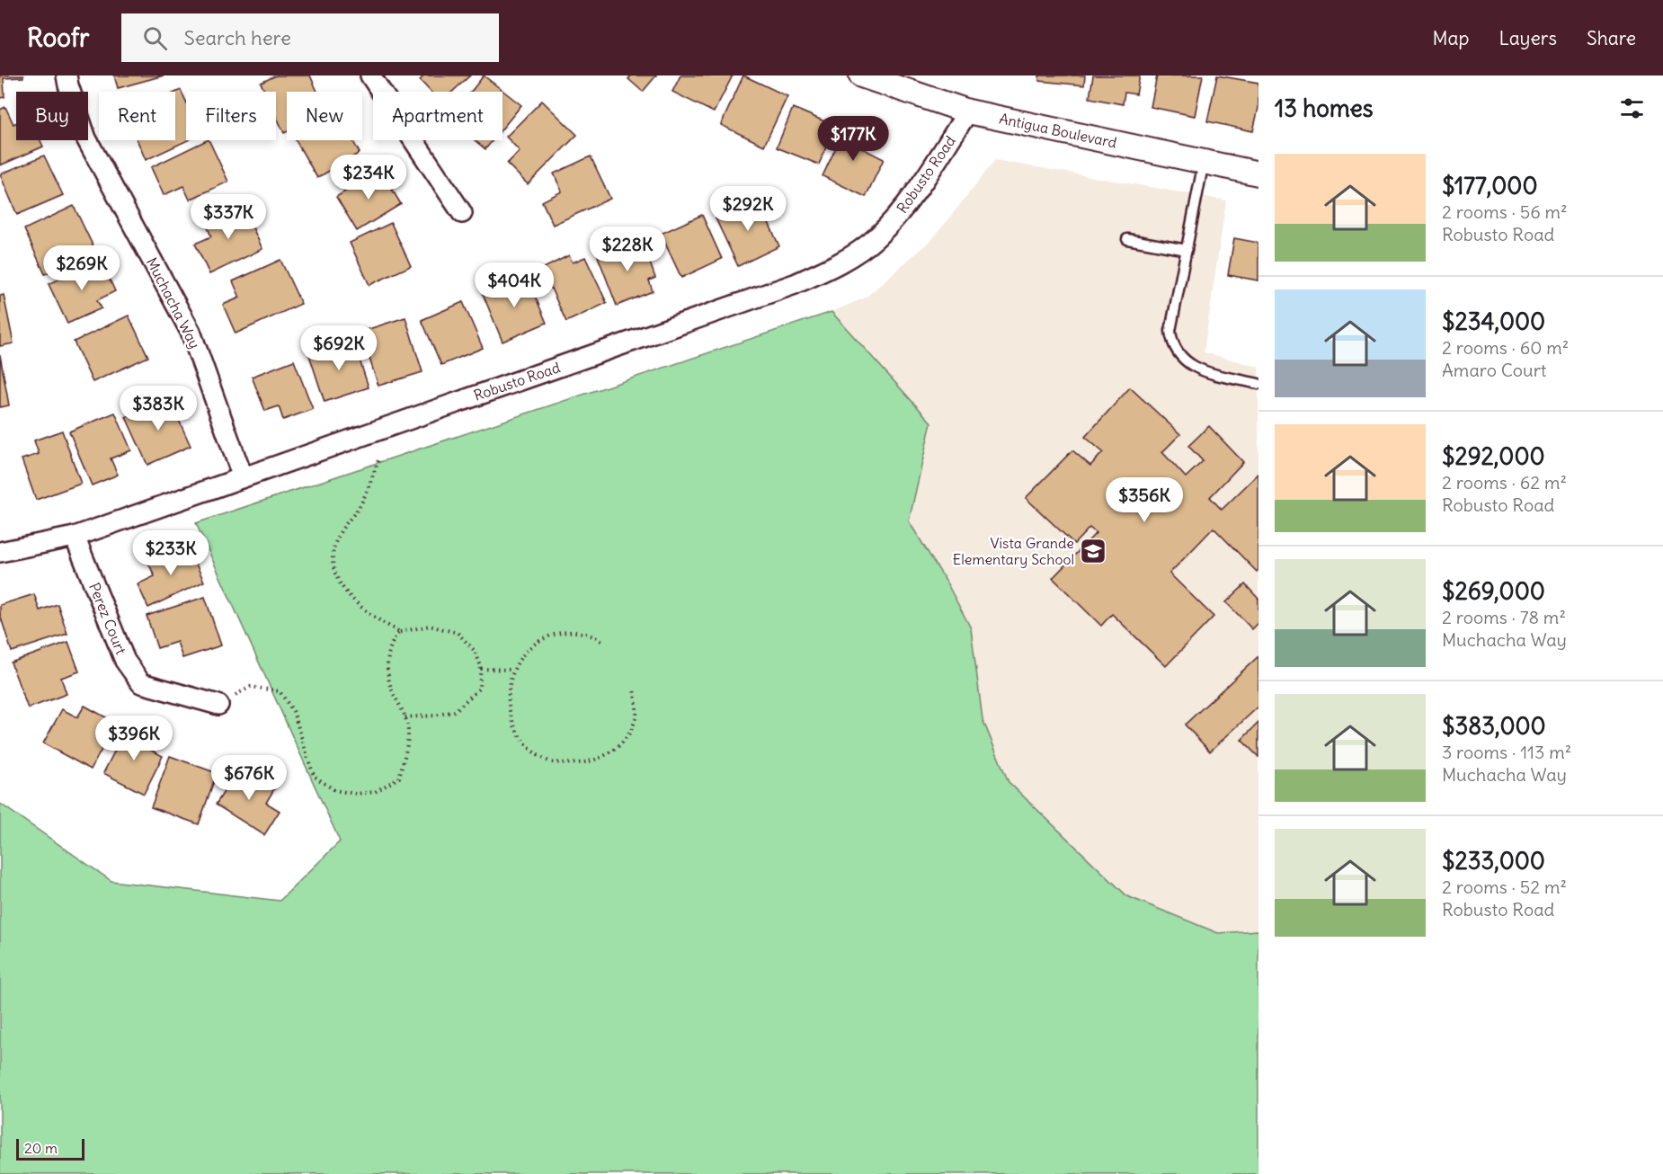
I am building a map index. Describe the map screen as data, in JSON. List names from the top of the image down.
{
  "streets": {
    "street": [
      "Antigua Boulevard",
      "Robusto Road",
      "Muchacha Way",
      "Perez Court"
    ]
  },
  "crossings": [
    ["Antigua Boulevard", "Robusto Road"],
    ["Robusto Road", "Muchacha Way"],
    ["Robusto Road", "Perez Court"]
  ],
  "places": {
    "school or university": ["Vista Grande Elementary School"]
  },
  "scale_bar": "20 m",
  "page": {
    "header": "Roofr",
    "search": "Search here",
    "nav": ["Map", "Layers", "Share"],
    "heading": "13 homes",
    "chip": [
      "Buy",
      "Rent",
      "Filters",
      "New",
      "Apartment"
    ],
    "price": [
      "$177K",
      "$234K",
      "$292K",
      "$337K",
      "$228K",
      "$269K",
      "$404K",
      "$692K",
      "$383K",
      "$356K",
      "$233K",
      "$396K",
      "$676K"
    ],
    "list": [
      {
        "name": "$177,000",
        "note": "2 rooms · 56 m² · Robusto Road"
      },
      {
        "name": "$234,000",
        "note": "2 rooms · 60 m² · Amaro Court"
      },
      {
        "name": "$292,000",
        "note": "2 rooms · 62 m² · Robusto Road"
      },
      {
        "name": "$269,000",
        "note": "2 rooms · 78 m² · Muchacha Way"
      },
      {
        "name": "$383,000",
        "note": "3 rooms · 113 m² · Muchacha Way"
      },
      {
        "name": "$233,000",
        "note": "2 rooms · 52 m² · Robusto Road"
      }
    ],
    "scale": "20 m"
  }
}
